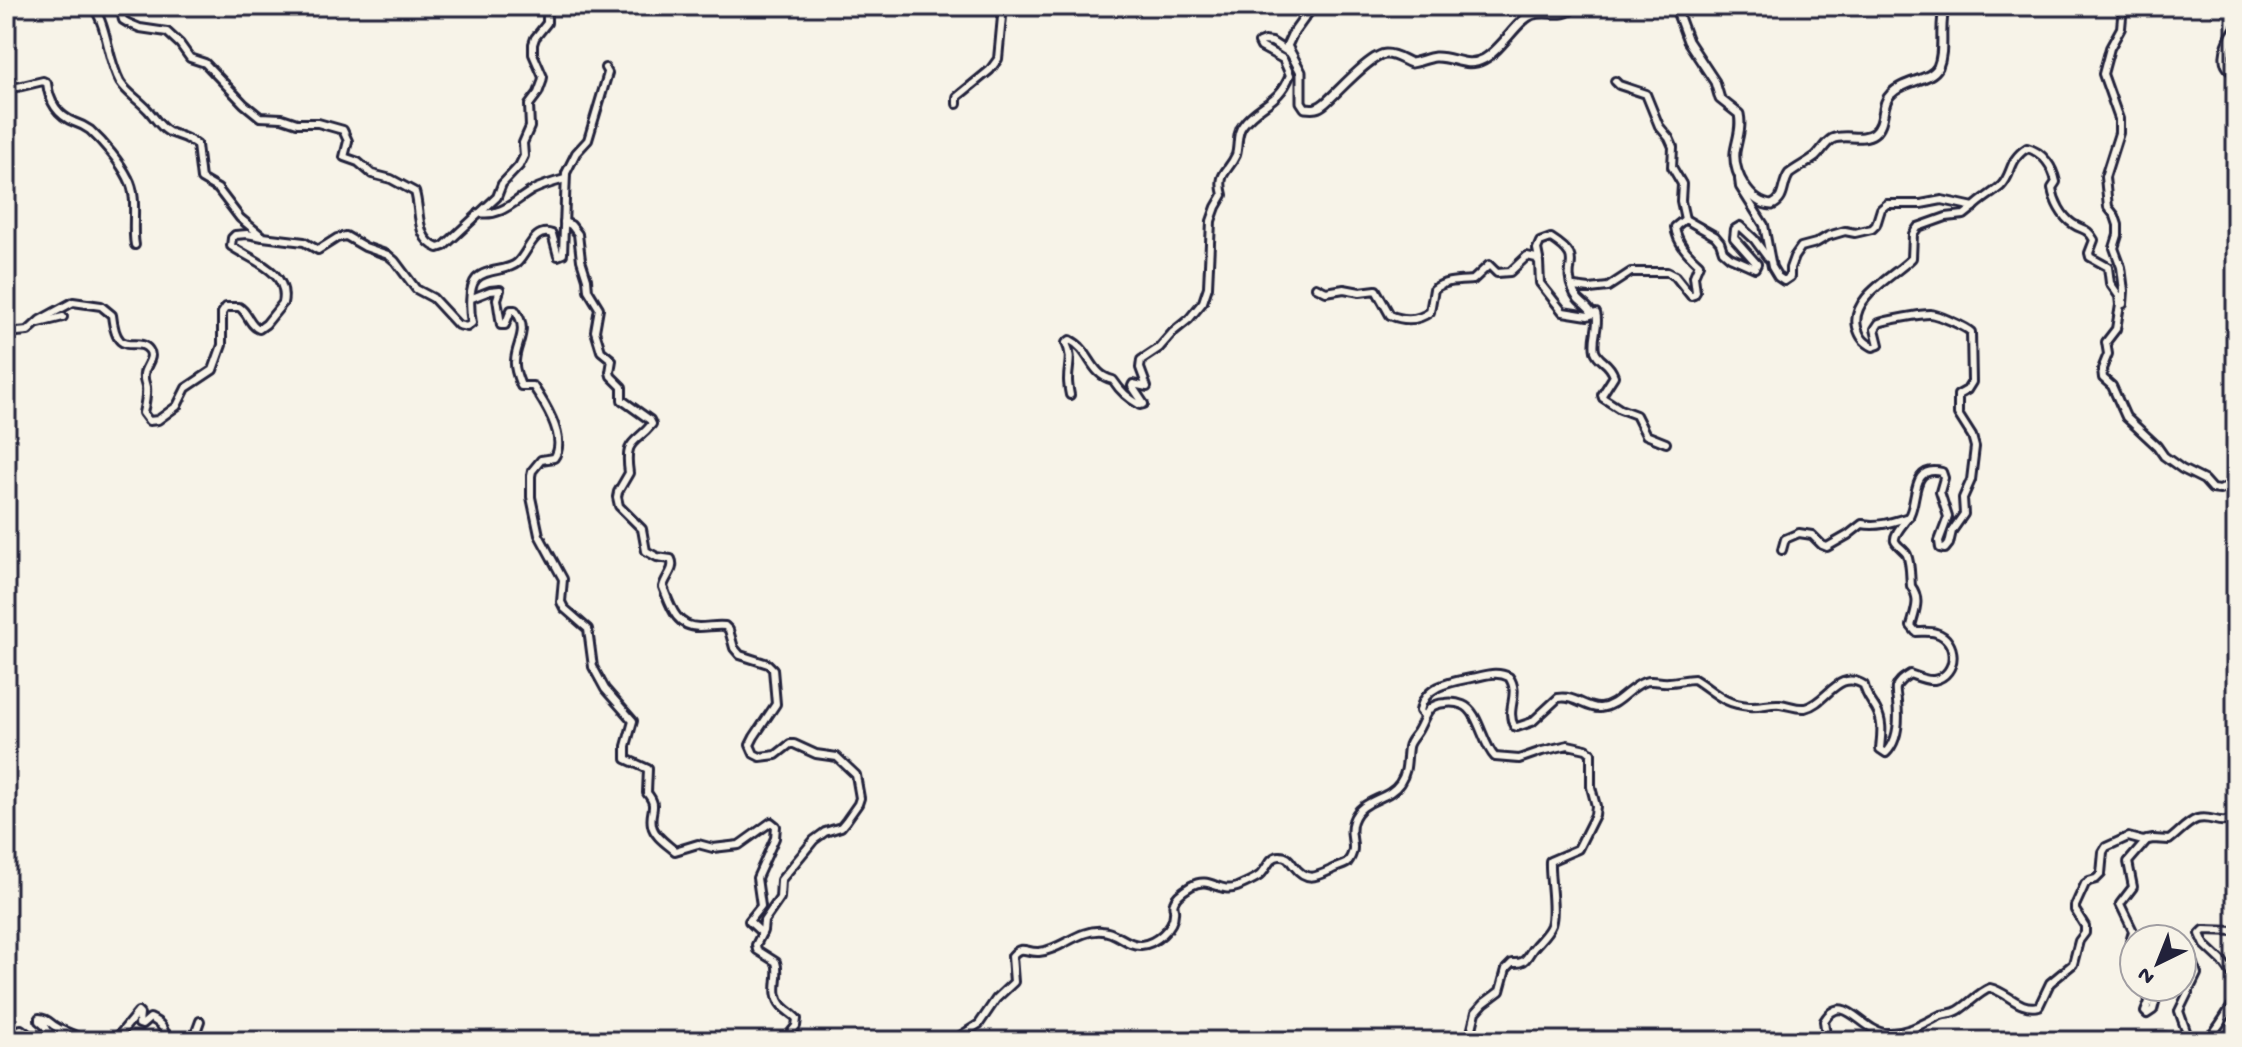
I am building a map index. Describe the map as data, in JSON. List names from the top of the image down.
{
  "north": "bottom left"
}
